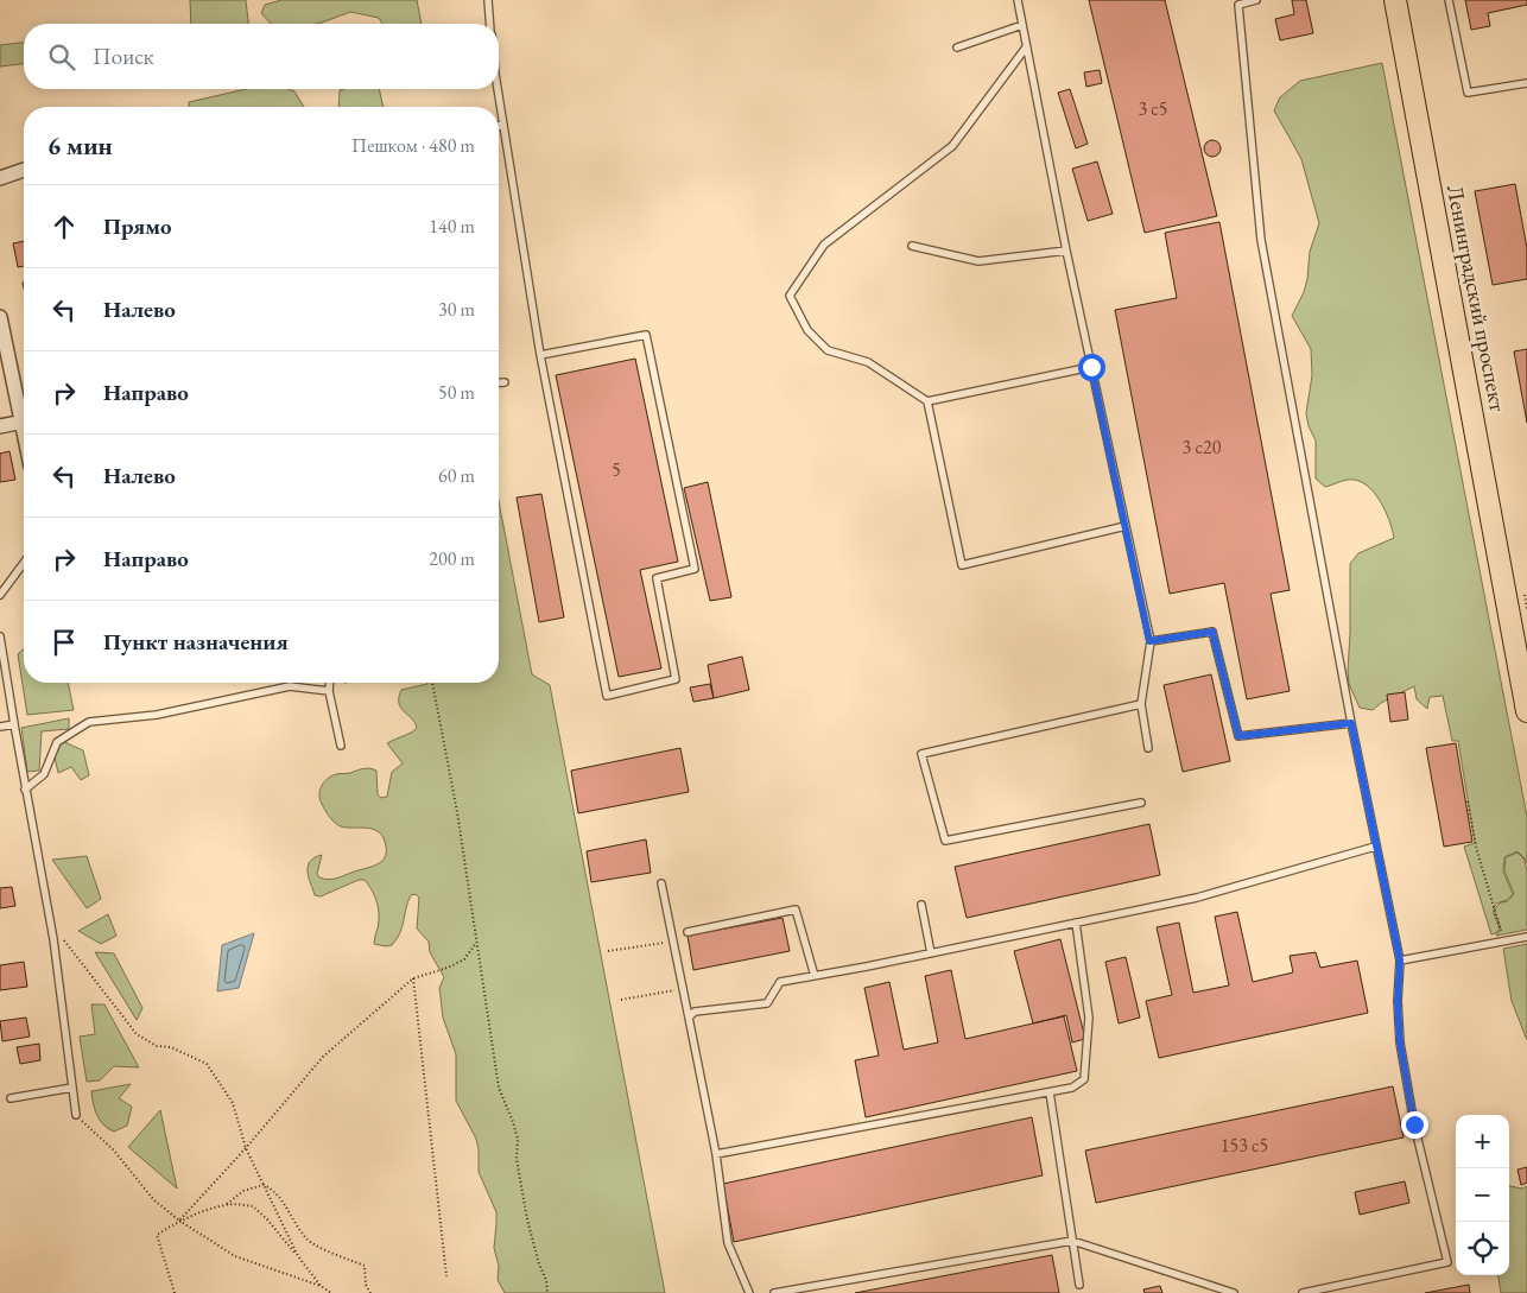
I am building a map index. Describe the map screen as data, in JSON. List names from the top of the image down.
{
  "streets": {
    "main road": ["Ленинградский проспект"]
  },
  "house_numbers": [
    "3 с5",
    "3 с20",
    "5",
    "153 с5"
  ],
  "page": {
    "search": "Поиск",
    "heading": ["6 мин", "Пешком · 480 m"],
    "list": [
      ["Прямо", "140 m"],
      ["Налево", "30 m"],
      ["Направо", "50 m"],
      ["Налево", "60 m"],
      ["Направо", "200 m"],
      "Пункт назначения"
    ],
    "map_buttons": ["+", "−"]
  }
}
